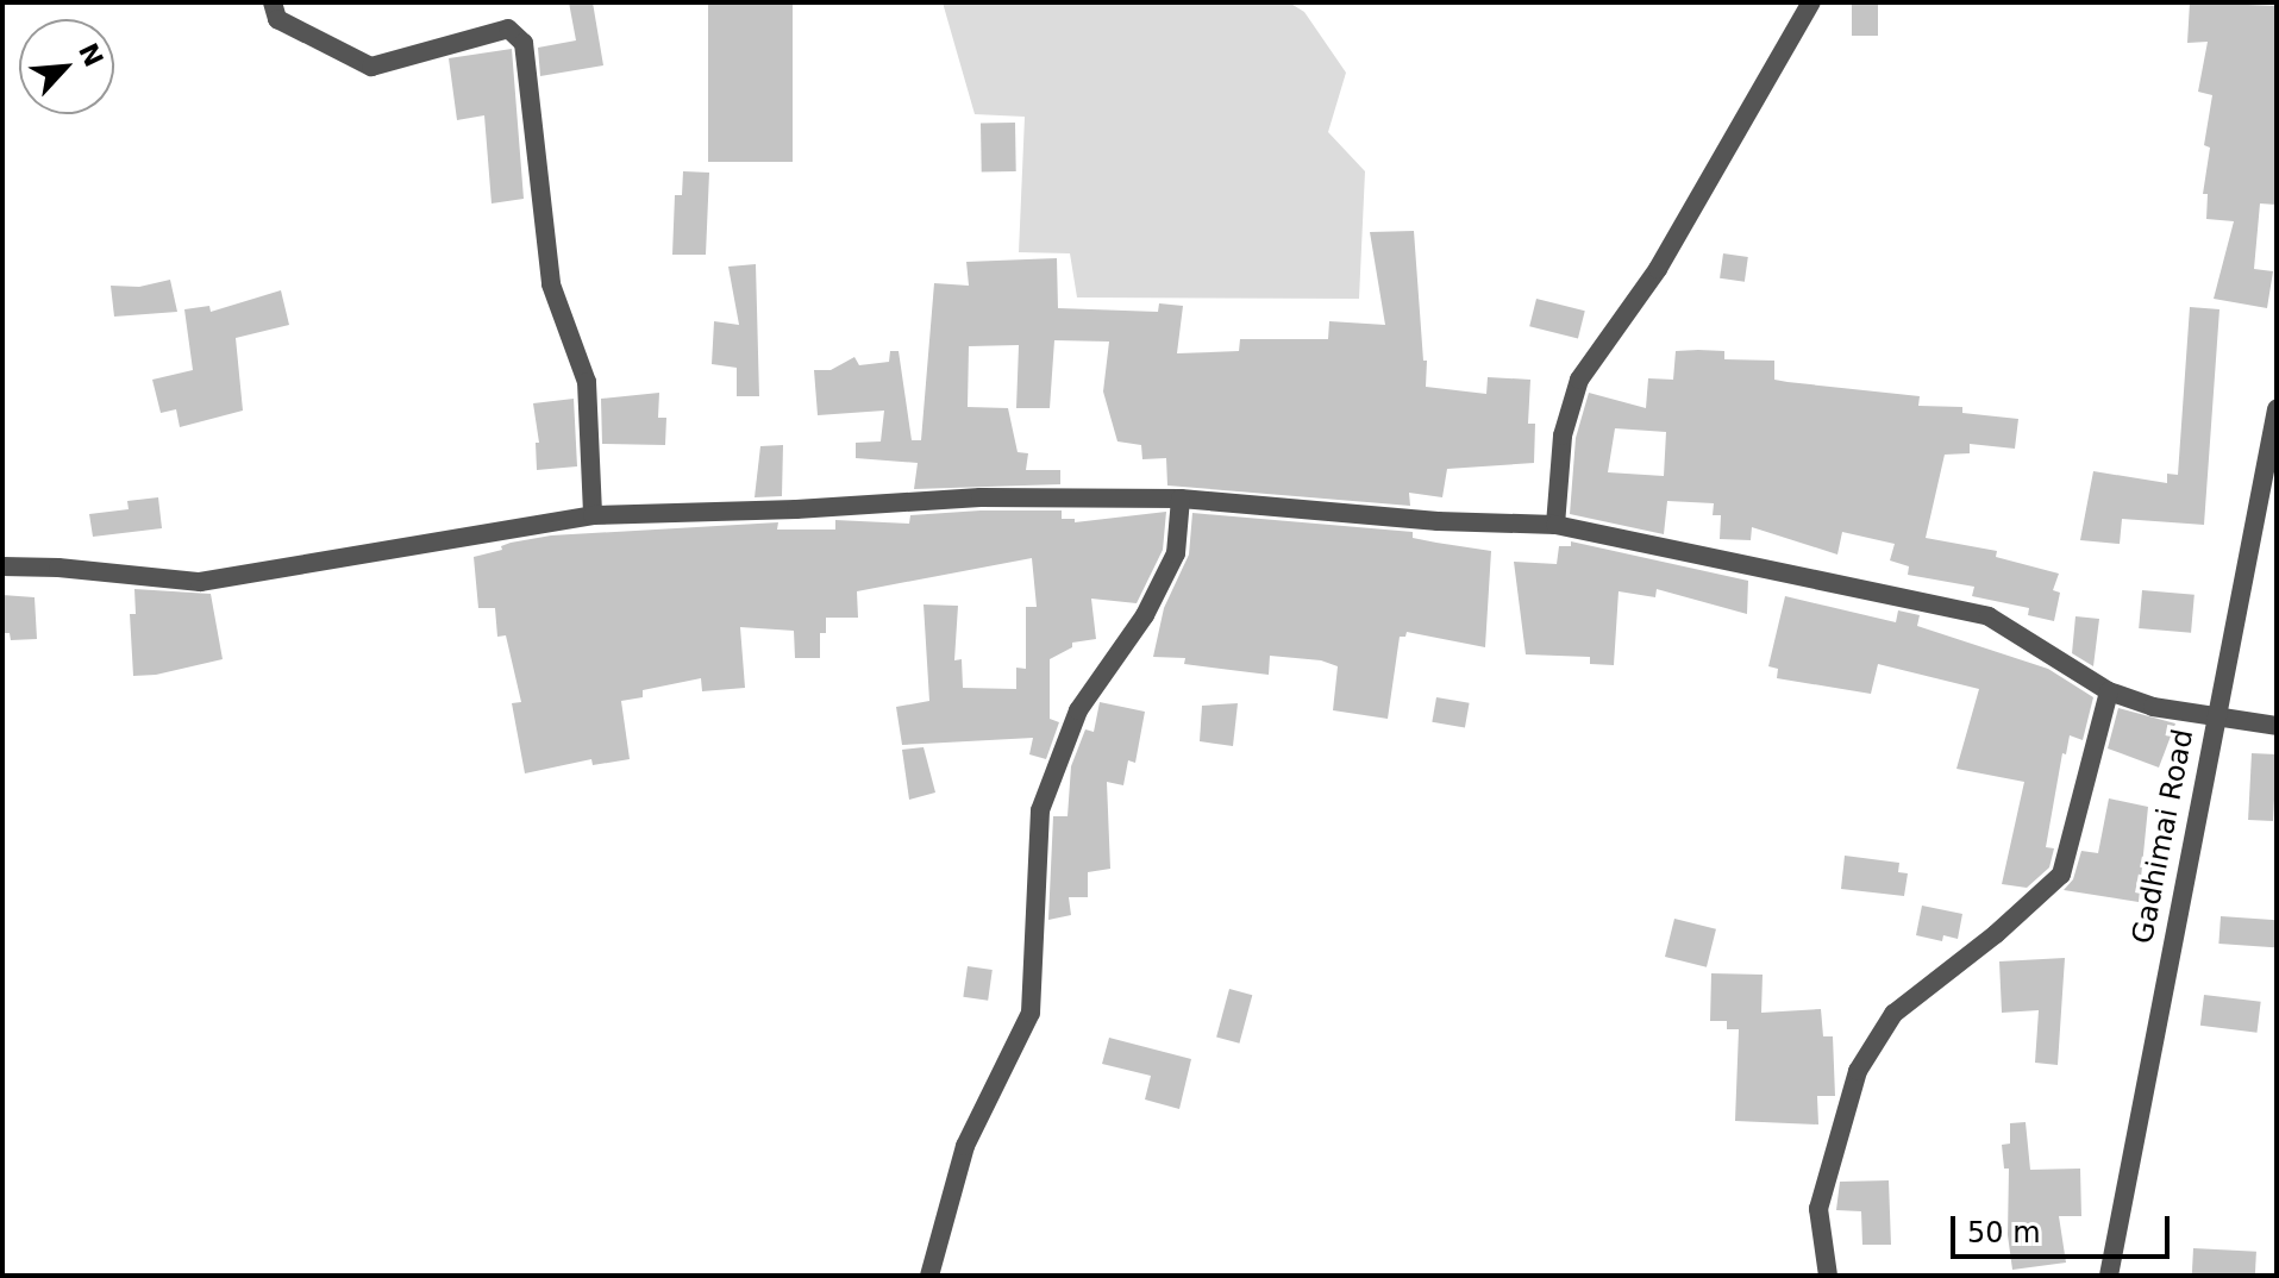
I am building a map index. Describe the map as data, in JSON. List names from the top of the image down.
{
  "streets": {
    "street": ["Gadhimai Road"]
  },
  "scale_bar": "50 m",
  "north": "top right"
}
